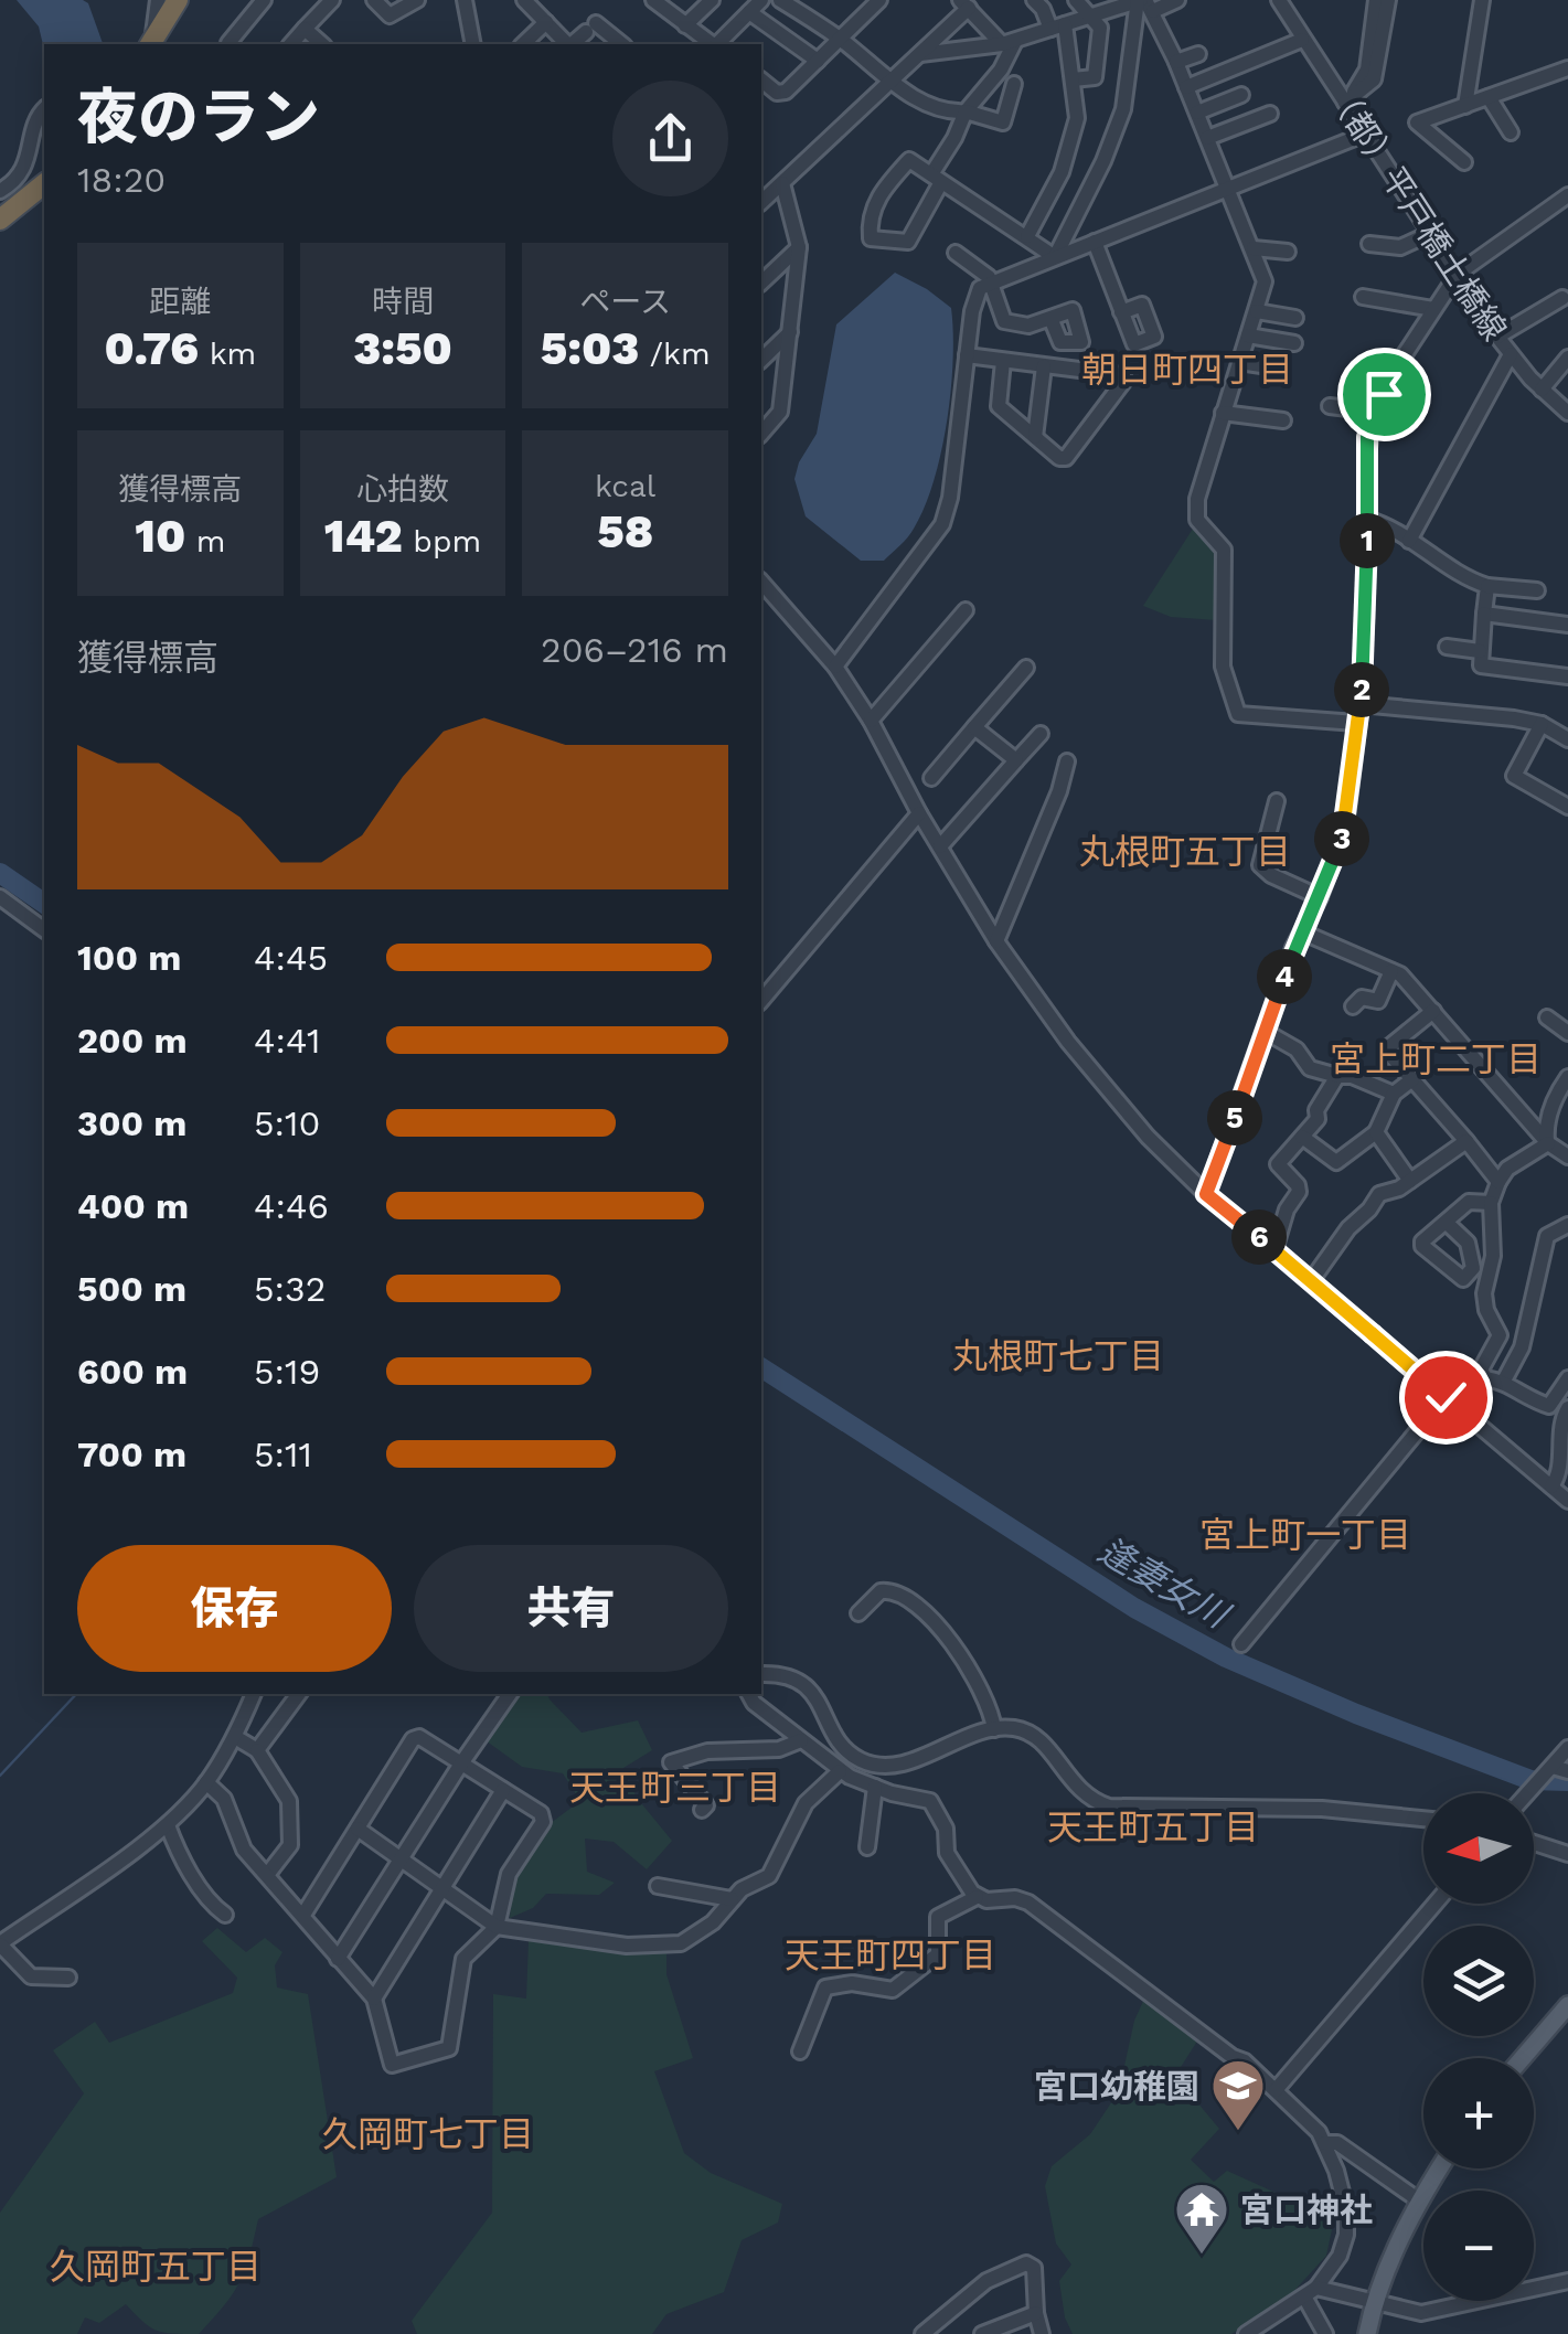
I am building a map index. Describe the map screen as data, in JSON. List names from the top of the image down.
{
  "streets": {
    "street": ["（都）平戸橋土橋線"]
  },
  "districts": [
    "朝日町四丁目",
    "丸根町五丁目",
    "宮上町二丁目",
    "丸根町七丁目",
    "宮上町一丁目",
    "天王町三丁目",
    "天王町五丁目",
    "天王町四丁目",
    "久岡町七丁目",
    "久岡町五丁目"
  ],
  "water": ["逢妻女川"],
  "places": {
    "school or university": ["宮口幼稚園"],
    "temple": ["宮口神社"]
  },
  "north": "left",
  "page": {
    "heading": ["夜のラン", "18:20"],
    "stats": [
      ["距離", "0.76 km"],
      ["時間", "3:50"],
      ["ペース", "5:03 /km"],
      ["獲得標高", "10 m"],
      ["心拍数", "142 bpm"],
      ["kcal", "58"]
    ],
    "pins": [
      "1",
      "2",
      "3",
      "4",
      "5",
      "6"
    ],
    "chart": ["獲得標高", "206–216 m"],
    "list": [
      {
        "name": "100 m",
        "note": "4:45"
      },
      {
        "name": "200 m",
        "note": "4:41"
      },
      {
        "name": "300 m",
        "note": "5:10"
      },
      {
        "name": "400 m",
        "note": "4:46"
      },
      {
        "name": "500 m",
        "note": "5:32"
      },
      {
        "name": "600 m",
        "note": "5:19"
      },
      {
        "name": "700 m",
        "note": "5:11"
      }
    ],
    "buttons": ["保存", "共有"],
    "map_buttons": ["+", "−"]
  }
}
